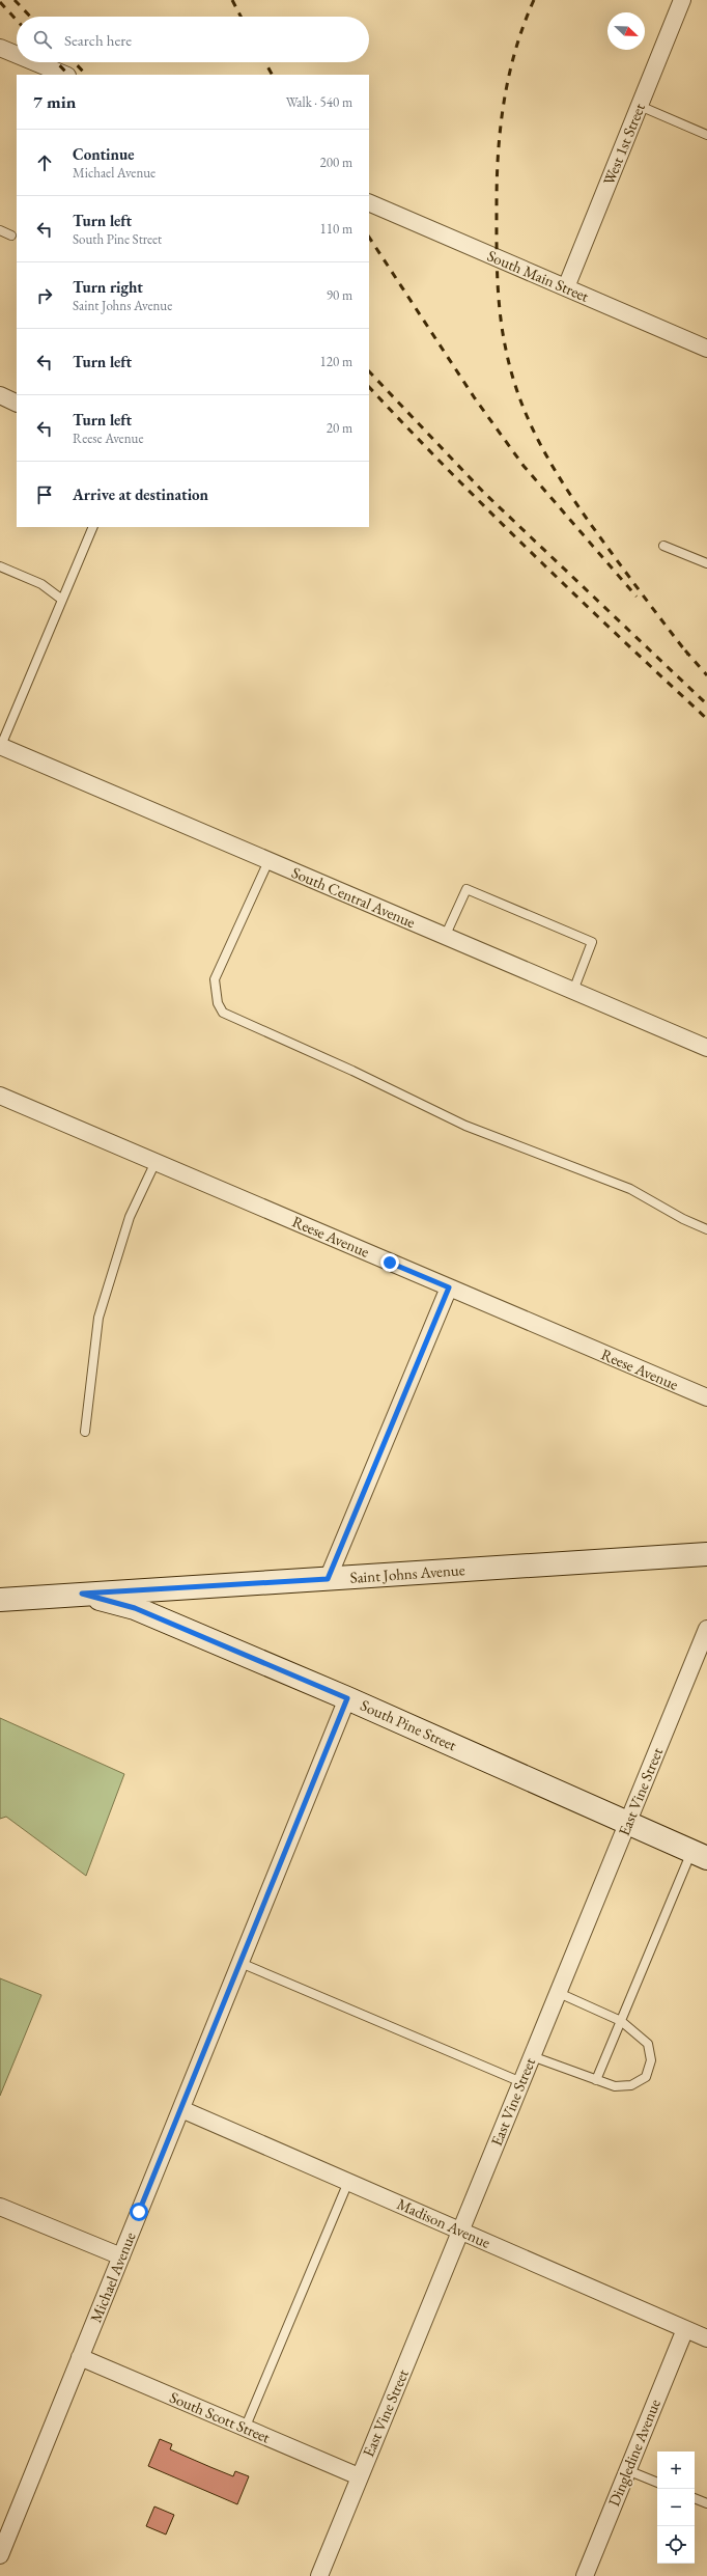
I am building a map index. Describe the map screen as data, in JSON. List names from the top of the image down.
{
  "streets": {
    "main road": ["Saint Johns Avenue", "South Pine Street"],
    "street": [
      "West 1st Street",
      "South Main Street",
      "South Central Avenue",
      "Reese Avenue",
      "East Vine Street",
      "Madison Avenue",
      "Michael Avenue",
      "South Scott Street",
      "Dingledine Avenue"
    ]
  },
  "crossings": [
    ["West 1st Street", "South Main Street"],
    ["Saint Johns Avenue", "South Pine Street"],
    ["South Pine Street", "East Vine Street"],
    ["South Pine Street", "Michael Avenue"],
    ["East Vine Street", "Madison Avenue"],
    ["East Vine Street", "South Scott Street"],
    ["Madison Avenue", "Michael Avenue"],
    ["Madison Avenue", "Dingledine Avenue"],
    ["Michael Avenue", "South Scott Street"]
  ],
  "north": "bottom right",
  "page": {
    "search": "Search here",
    "heading": ["7 min", "Walk · 540 m"],
    "list": [
      ["Continue", "Michael Avenue", "200 m"],
      ["Turn left", "South Pine Street", "110 m"],
      ["Turn right", "Saint Johns Avenue", "90 m"],
      ["Turn left", "120 m"],
      ["Turn left", "Reese Avenue", "20 m"],
      "Arrive at destination"
    ],
    "map_buttons": ["+", "−"]
  }
}
